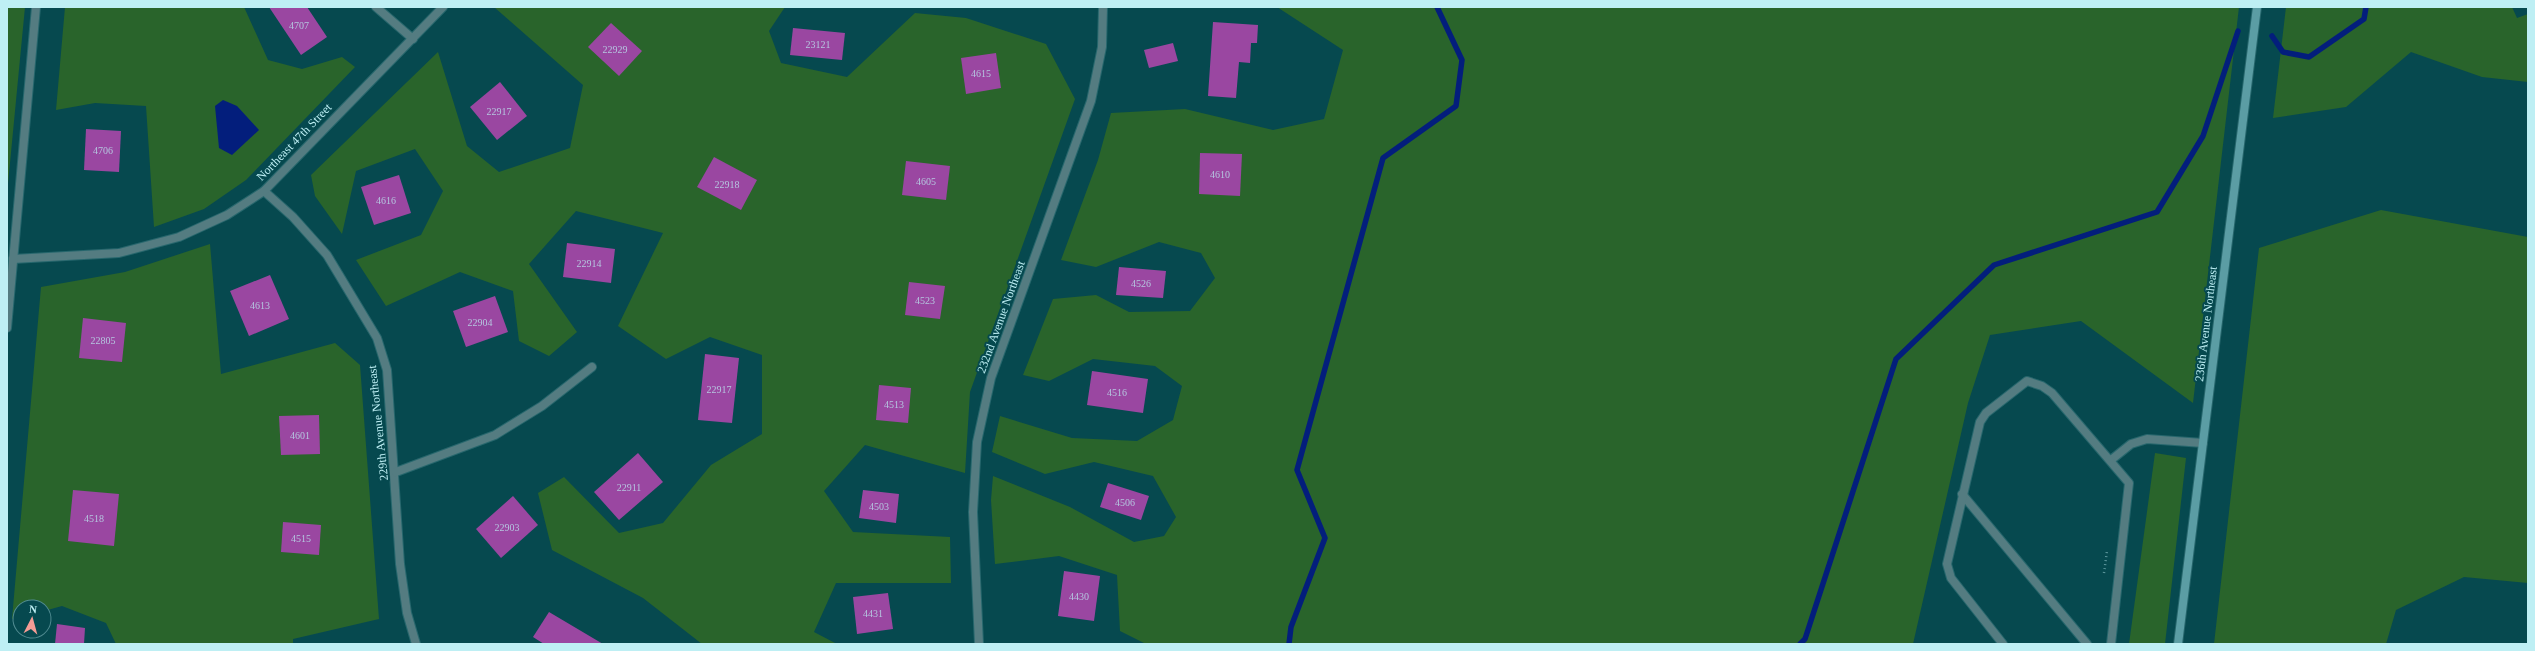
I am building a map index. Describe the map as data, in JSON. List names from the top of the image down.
{
  "streets": {
    "street": [
      "Northeast 47th Street",
      "232nd Avenue Northeast",
      "236th Avenue Northeast",
      "229th Avenue Northeast"
    ]
  },
  "crossings": [
    ["Northeast 47th Street", "229th Avenue Northeast"]
  ],
  "house_numbers": [
    "4707",
    "23121",
    "22929",
    "4615",
    "22917",
    "4706",
    "4610",
    "4605",
    "22918",
    "4616",
    "22914",
    "4526",
    "4523",
    "4613",
    "22904",
    "22805",
    "22917",
    "4516",
    "4513",
    "4601",
    "22911",
    "4506",
    "4503",
    "4518",
    "22903",
    "4515",
    "4430",
    "4431"
  ],
  "north": "top"
}
